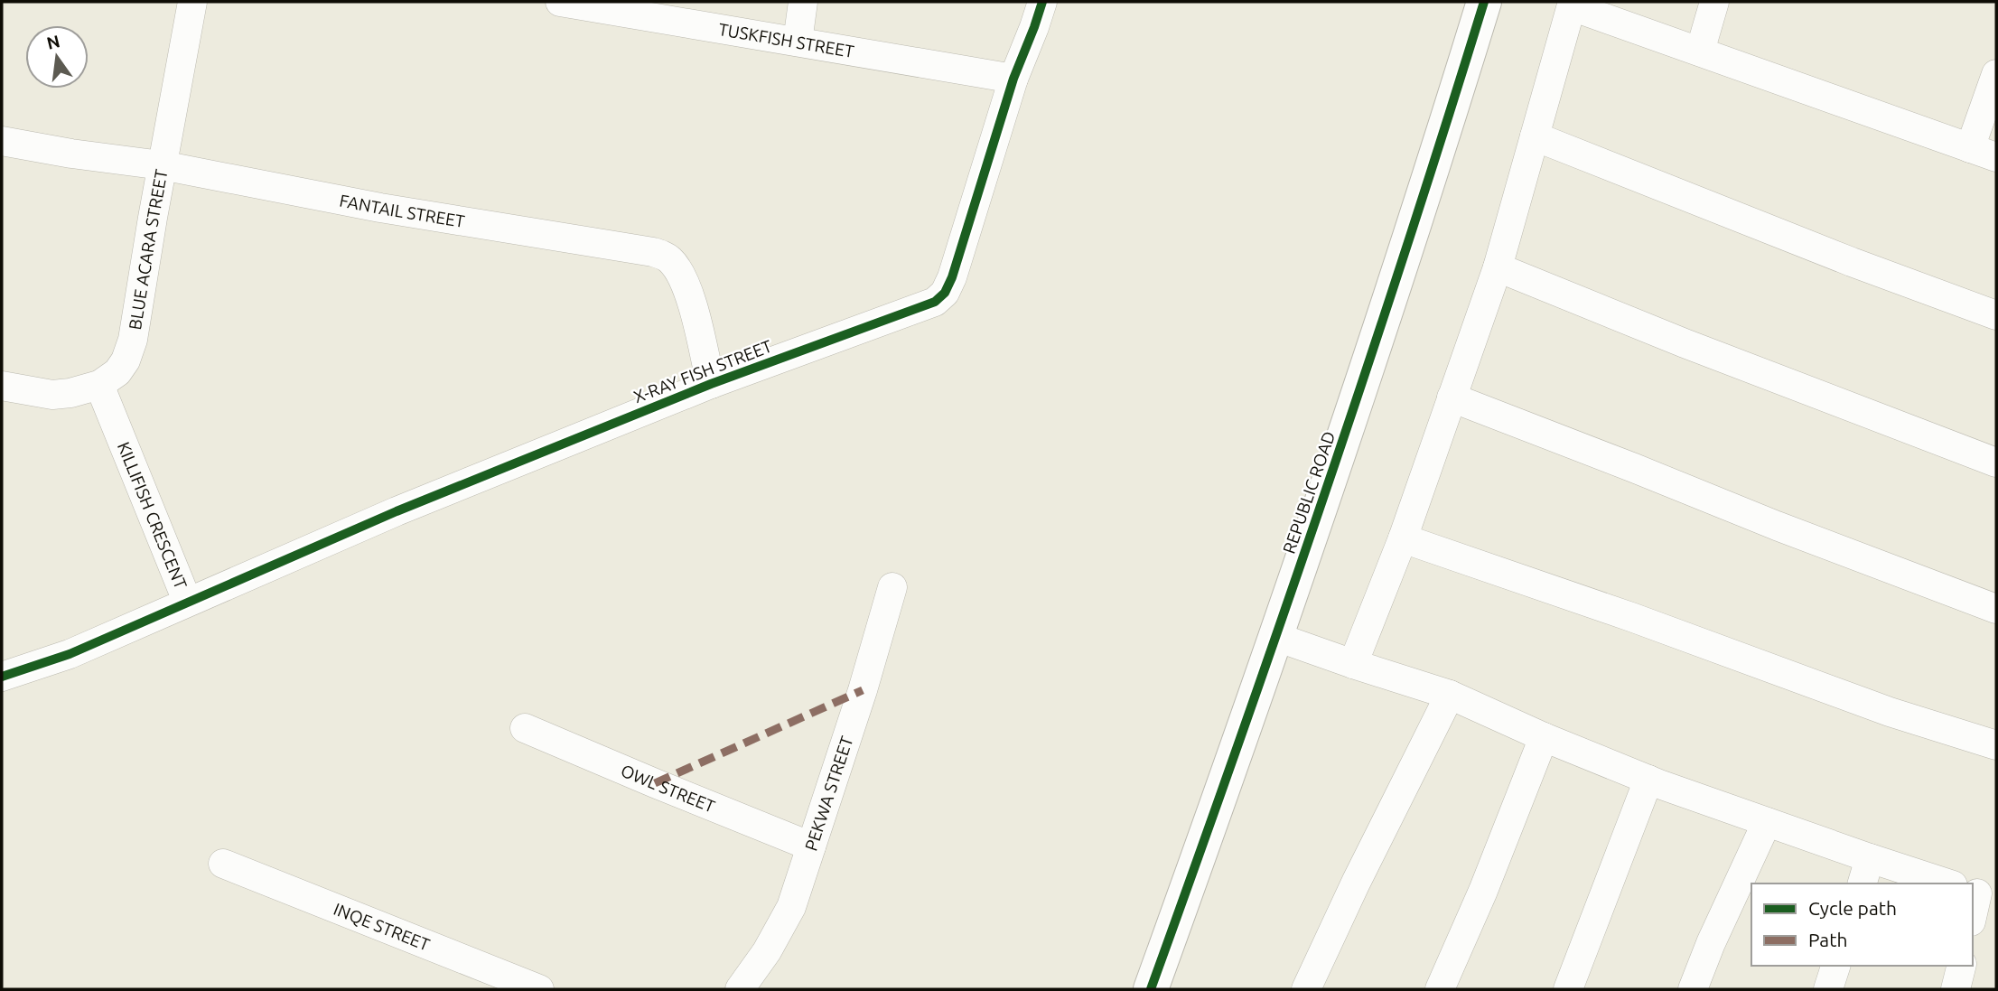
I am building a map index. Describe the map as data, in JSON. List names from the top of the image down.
{
  "streets": {
    "street": [
      "TUSKFISH STREET",
      "FANTAIL STREET",
      "BLUE ACARA STREET",
      "X-RAY FISH STREET",
      "REPUBLIC ROAD",
      "KILLIFISH CRESCENT",
      "OWL STREET",
      "PEKWA STREET",
      "INQE STREET"
    ]
  },
  "crossings": [
    ["TUSKFISH STREET", "X-RAY FISH STREET"],
    ["FANTAIL STREET", "BLUE ACARA STREET"],
    ["FANTAIL STREET", "X-RAY FISH STREET"],
    ["BLUE ACARA STREET", "KILLIFISH CRESCENT"],
    ["X-RAY FISH STREET", "KILLIFISH CRESCENT"],
    ["OWL STREET", "PEKWA STREET"]
  ],
  "legend": ["Cycle path", "Path"],
  "north": "top"
}
